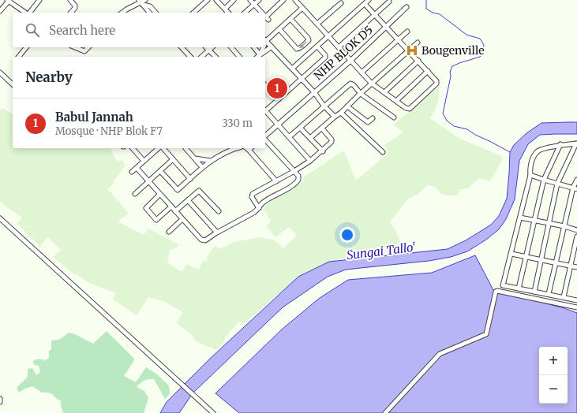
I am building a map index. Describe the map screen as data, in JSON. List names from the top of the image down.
{
  "streets": {
    "street": ["NHP BLOK D5"]
  },
  "water": ["Sungai Tallo'"],
  "places": {
    "hospital": ["Bougenville"]
  },
  "page": {
    "search": "Search here",
    "heading": "Nearby",
    "pins": "1",
    "list": [
      {
        "mark": "1",
        "name": "Babul Jannah",
        "note": "Mosque · NHP Blok F7",
        "value": "330 m"
      }
    ],
    "map_buttons": ["+", "−"]
  }
}
